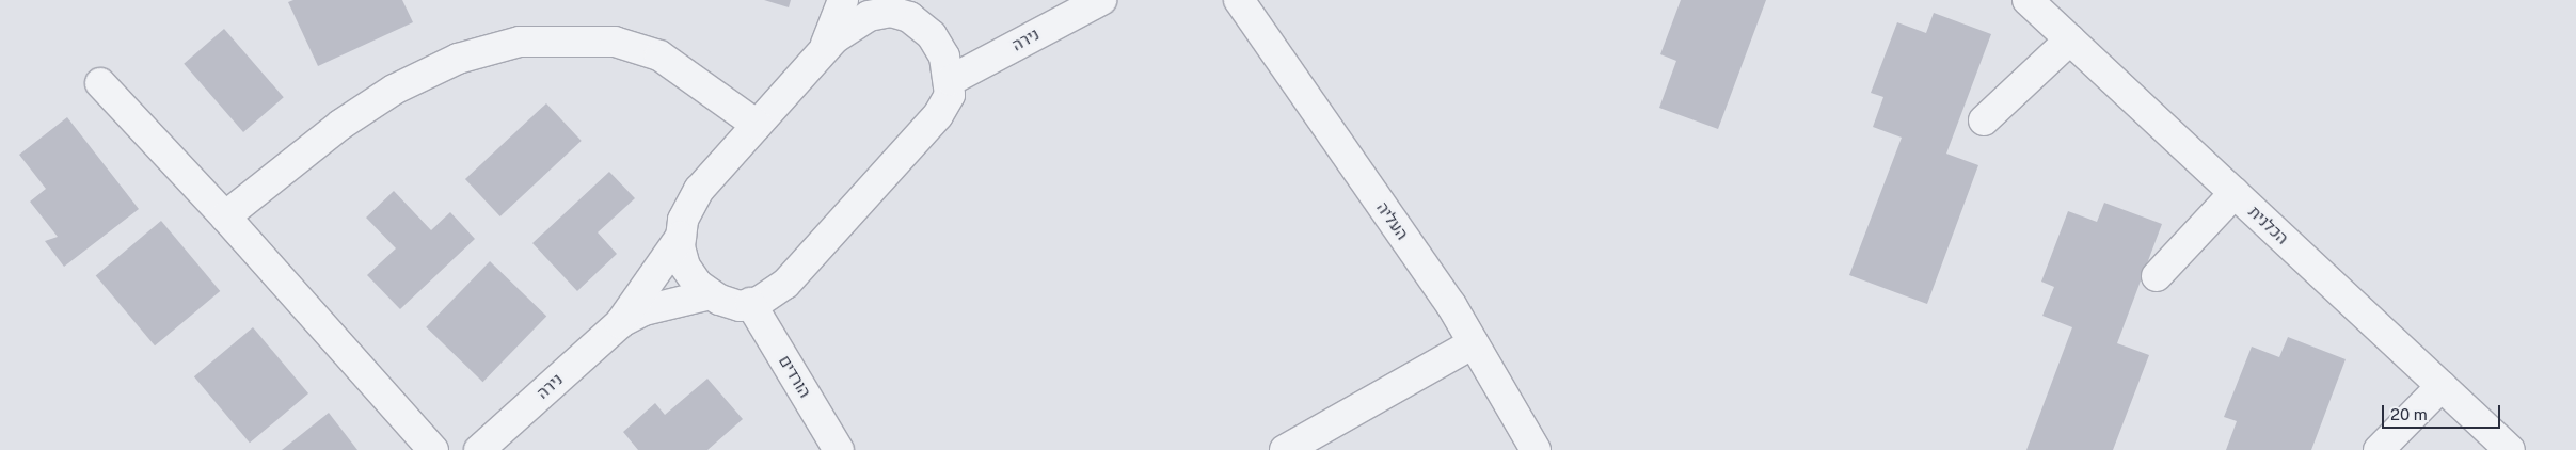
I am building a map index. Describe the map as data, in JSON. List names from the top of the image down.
{
  "streets": {
    "street": [
      "נירה",
      "העליה",
      "הכלנית",
      "הורדים"
    ]
  },
  "scale_bar": "20 m"
}
